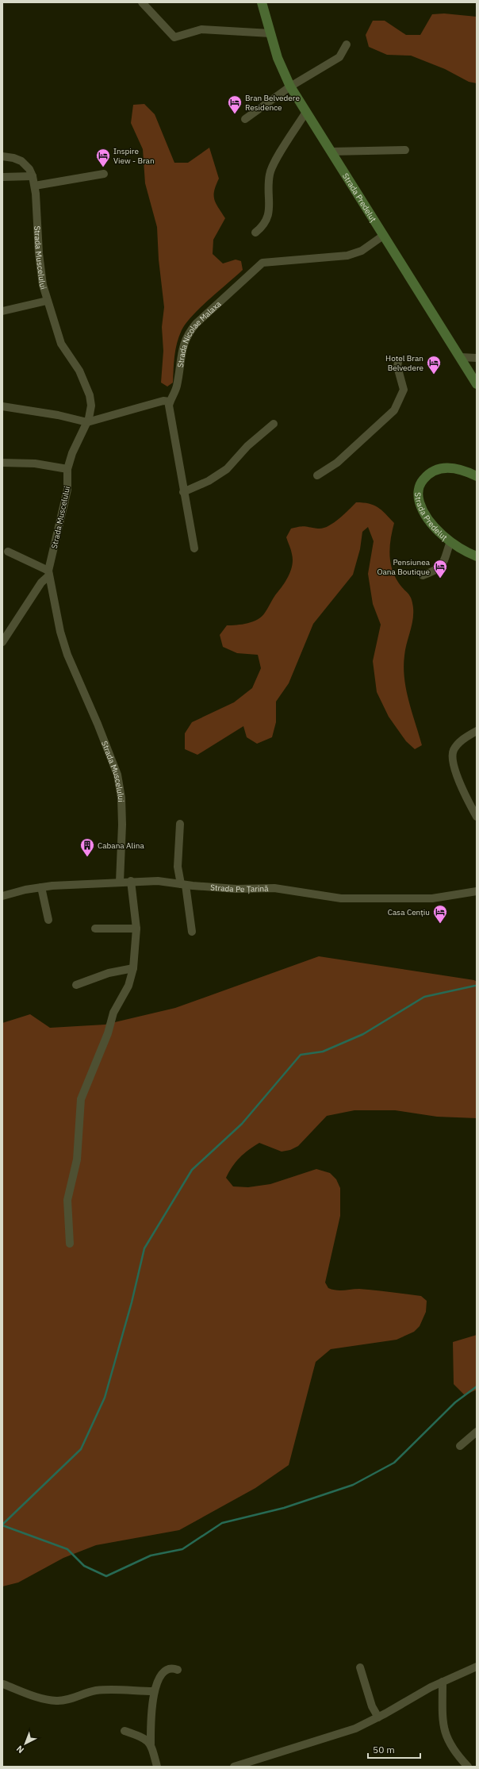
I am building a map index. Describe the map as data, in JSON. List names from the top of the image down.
{
  "streets": {
    "main road": ["Strada Predeluț"],
    "street": ["Strada Muscelului", "Strada Nicolae Malaxa", "Strada Pe Țarină"]
  },
  "crossings": [
    ["Strada Predeluț", "Strada Nicolae Malaxa"],
    ["Strada Muscelului", "Strada Pe Țarină"]
  ],
  "places": {
    "hotel": [
      "Bran Belvedere Residence",
      "Inspire View - Bran",
      "Hotel Bran Belvedere",
      "Pensiunea Oana Boutique",
      "Casa Cențiu"
    ],
    "building": ["Cabana Alina"]
  },
  "scale_bar": "50 m",
  "north": "bottom left"
}
